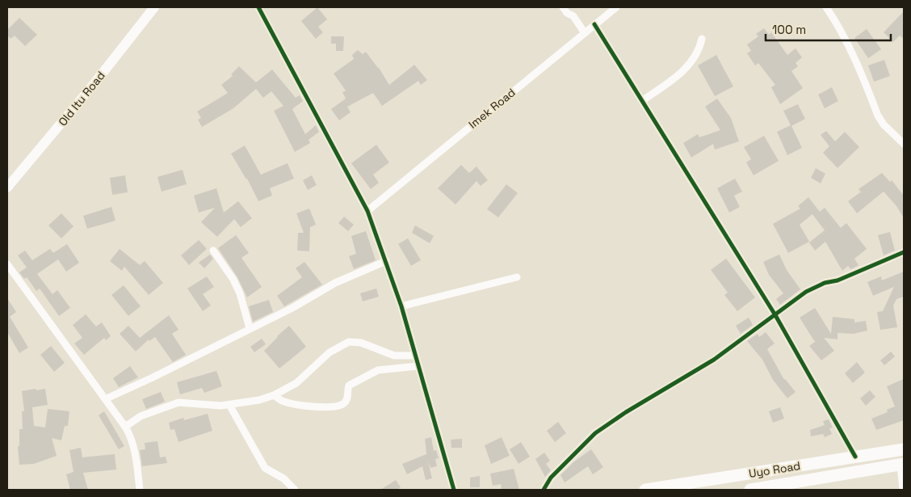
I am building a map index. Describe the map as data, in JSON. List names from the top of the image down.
{
  "streets": {
    "highway": ["Uyo Road"],
    "street": ["Old Itu Road", "Imek Road"]
  },
  "scale_bar": "100 m"
}
